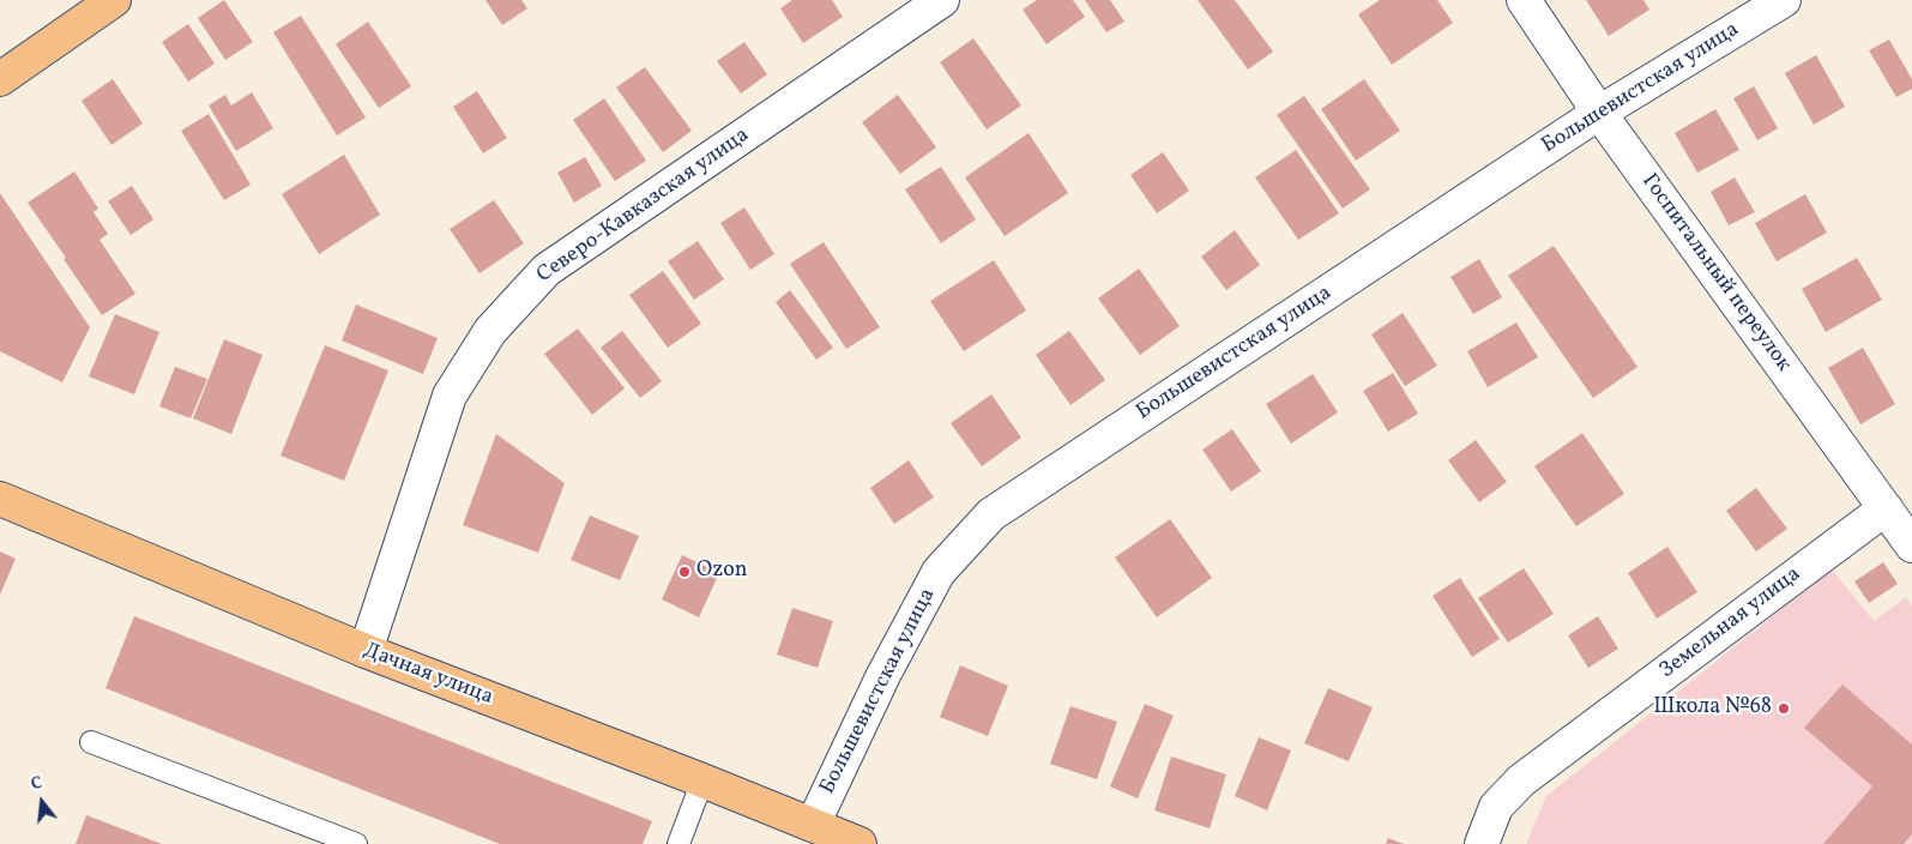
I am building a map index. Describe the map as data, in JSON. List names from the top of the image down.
{
  "streets": {
    "main road": ["Дачная улица"],
    "street": [
      "Большевистская улица",
      "Северо-Кавказская улица",
      "Госпитальный переулок",
      "Земельная улица"
    ]
  },
  "crossings": [
    ["Большевистская улица", "Госпитальный переулок"],
    ["Большевистская улица", "Дачная улица"],
    ["Северо-Кавказская улица", "Дачная улица"],
    ["Госпитальный переулок", "Земельная улица"]
  ],
  "places": ["Ozon", "Школа №68"],
  "north": "top"
}
